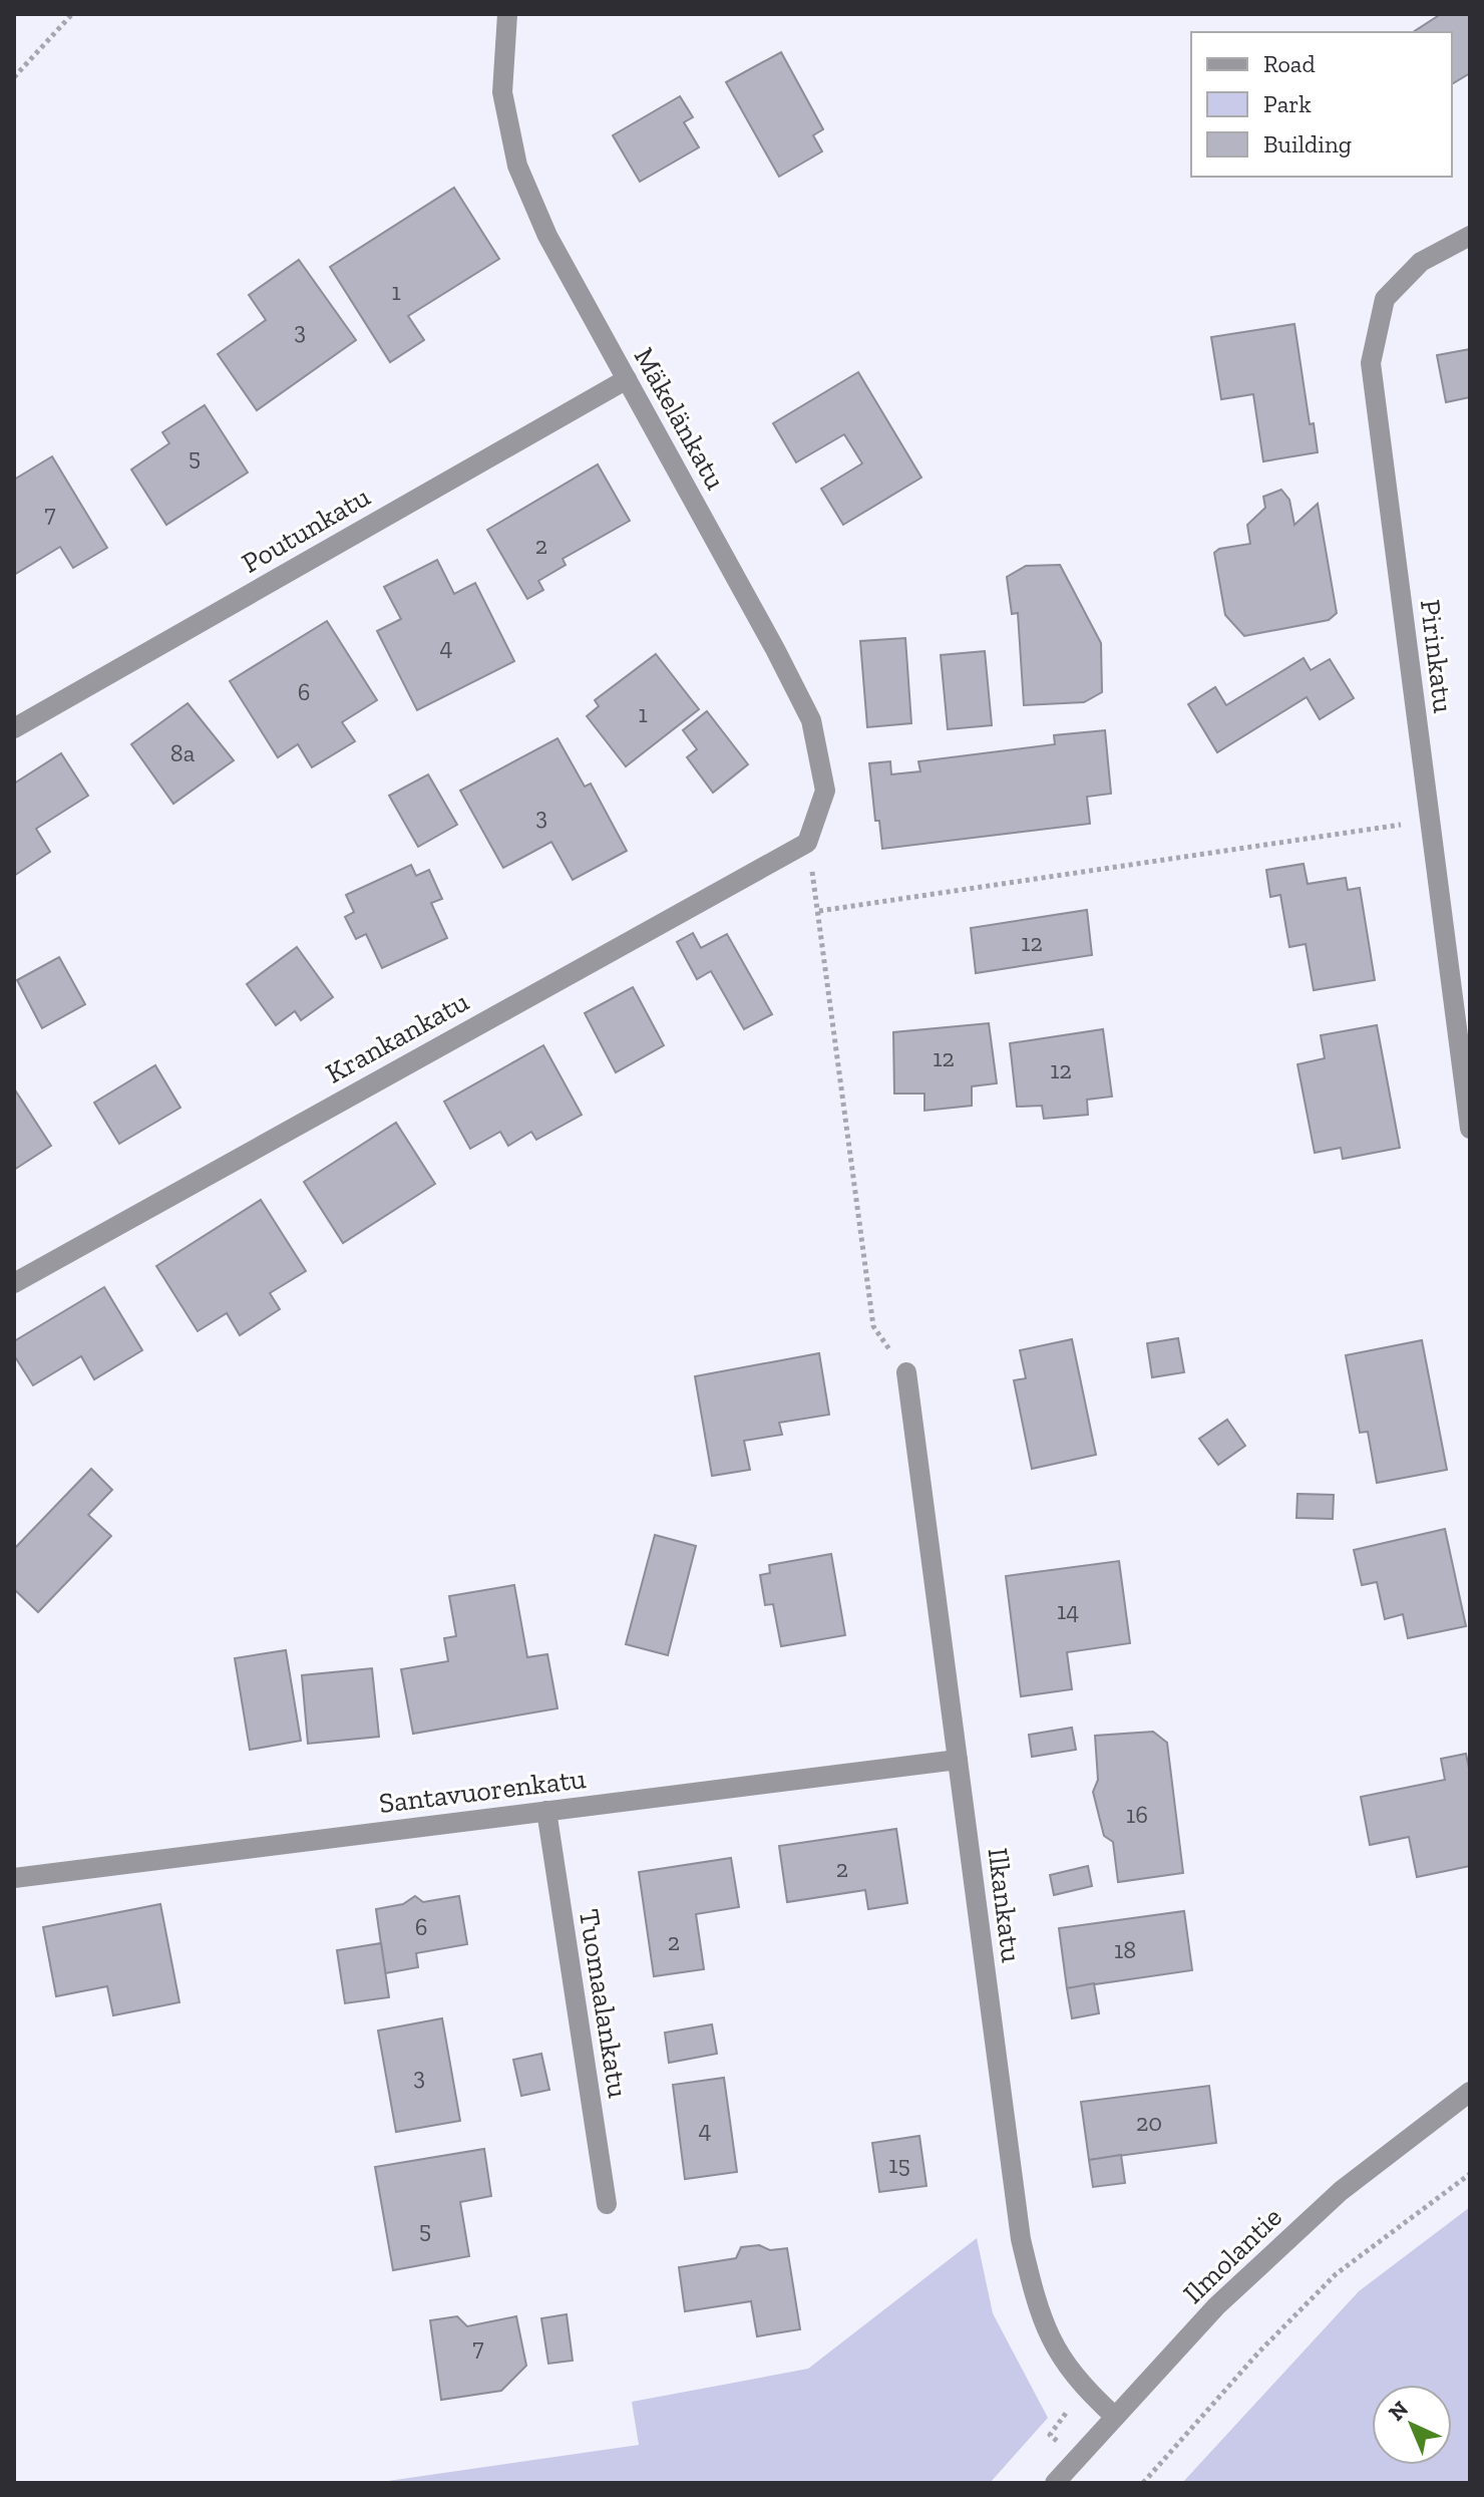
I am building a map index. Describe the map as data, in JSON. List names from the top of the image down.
{
  "streets": {
    "street": [
      "Mäkelänkatu",
      "Poutunkatu",
      "Pirinkatu",
      "Krankankatu",
      "Santavuorenkatu",
      "Ilkankatu",
      "Tuomaalankatu",
      "Ilmolantie"
    ]
  },
  "crossings": [
    ["Mäkelänkatu", "Poutunkatu"],
    ["Mäkelänkatu", "Krankankatu"],
    ["Santavuorenkatu", "Ilkankatu"],
    ["Santavuorenkatu", "Tuomaalankatu"],
    ["Ilkankatu", "Ilmolantie"]
  ],
  "house_numbers": [
    "1",
    "3",
    "5",
    "7",
    "2",
    "4",
    "6",
    "1",
    "8a",
    "3",
    "12",
    "12",
    "12",
    "14",
    "16",
    "2",
    "6",
    "2",
    "18",
    "3",
    "20",
    "4",
    "15",
    "5",
    "7"
  ],
  "legend": ["Road", "Park", "Building"],
  "north": "top left"
}
